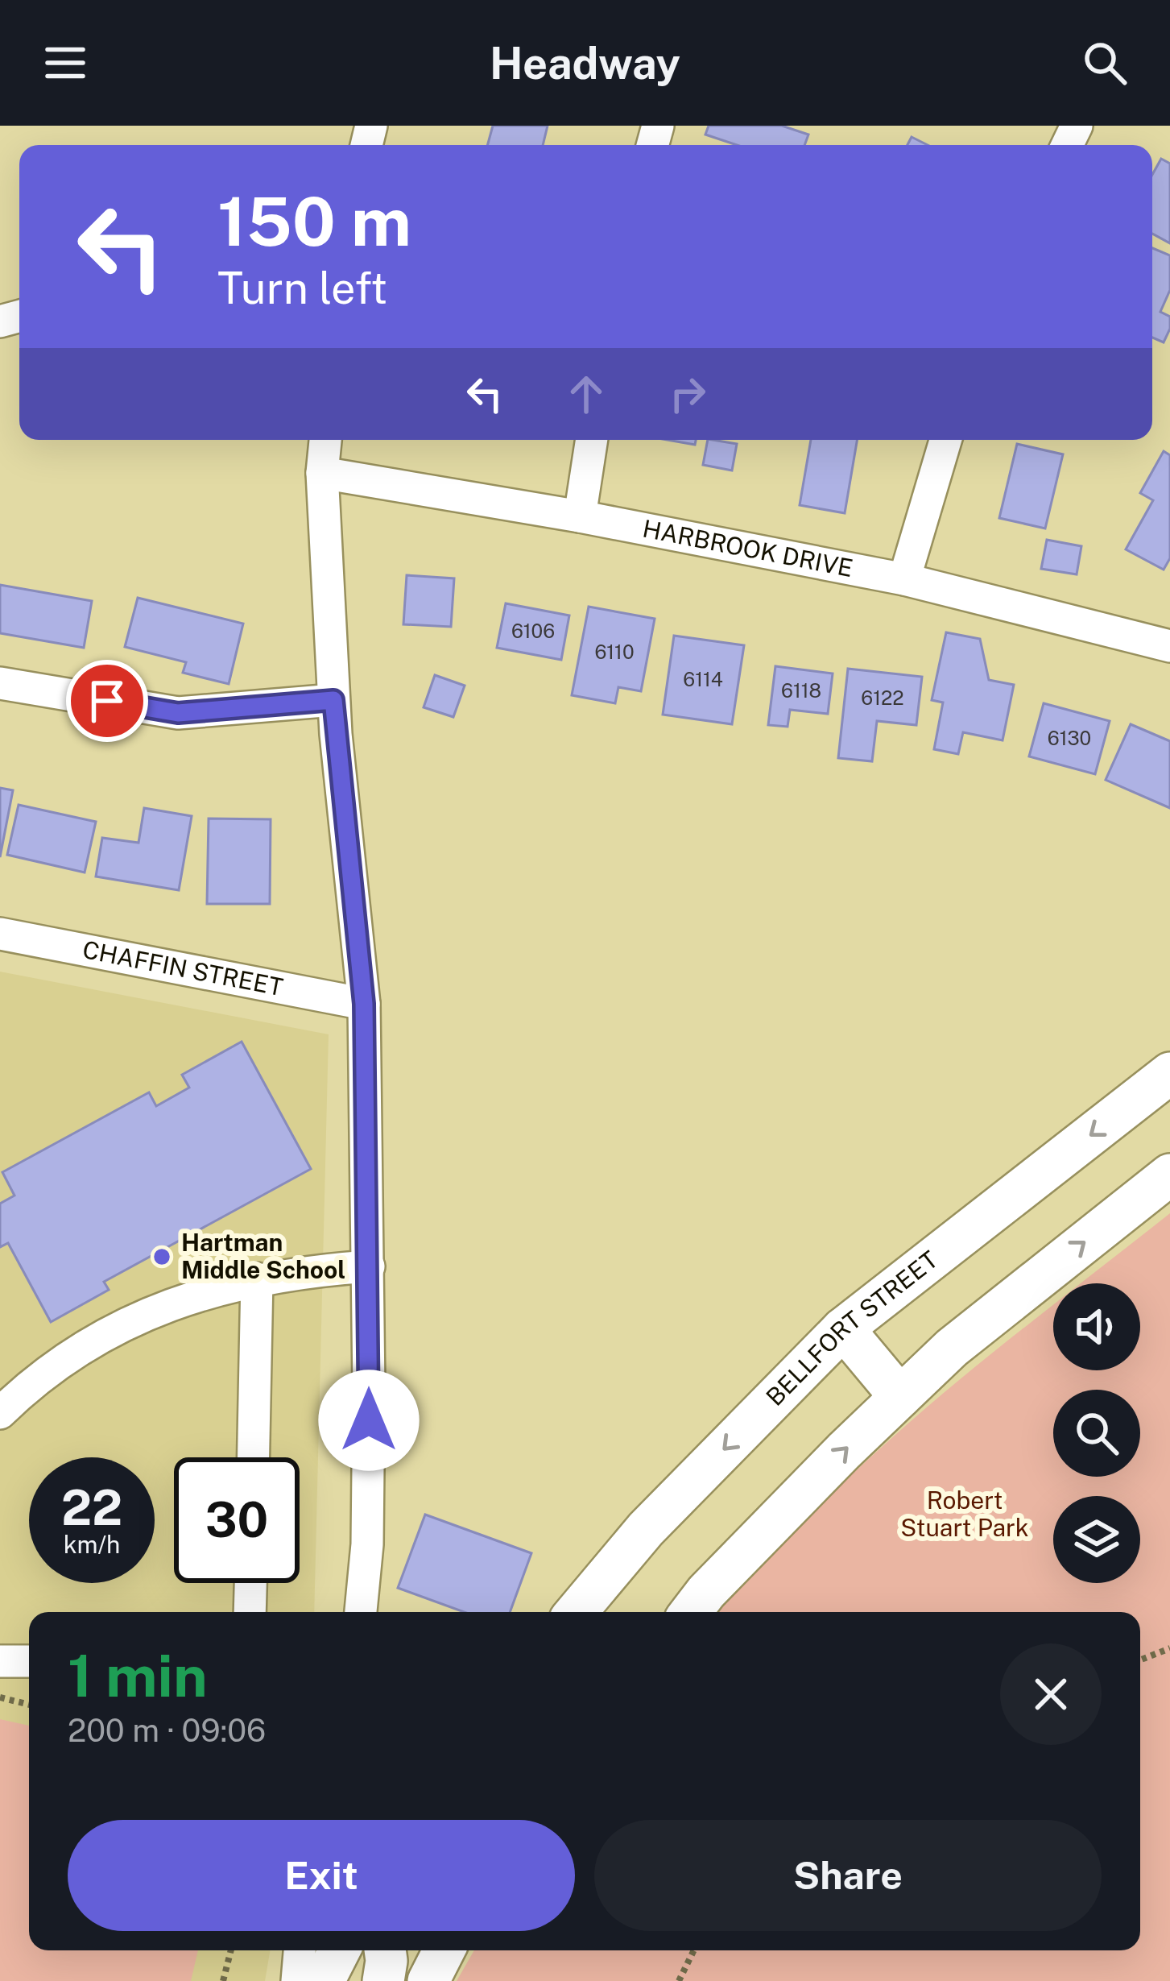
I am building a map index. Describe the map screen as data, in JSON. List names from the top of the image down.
{
  "streets": {
    "main road": ["BELLFORT STREET"],
    "street": ["HARBROOK DRIVE", "CHAFFIN STREET"]
  },
  "parks": ["Robert Stuart Park"],
  "places": ["Hartman Middle School"],
  "house_numbers": [
    "6106",
    "6110",
    "6114",
    "6118",
    "6122",
    "6130"
  ],
  "page": {
    "header": "Headway",
    "turn": ["150 m", "Turn left"],
    "speed": "22 km/h",
    "limit": "30",
    "heading": ["1 min", "200 m · 09:06"],
    "buttons": ["Exit", "Share"]
  }
}
